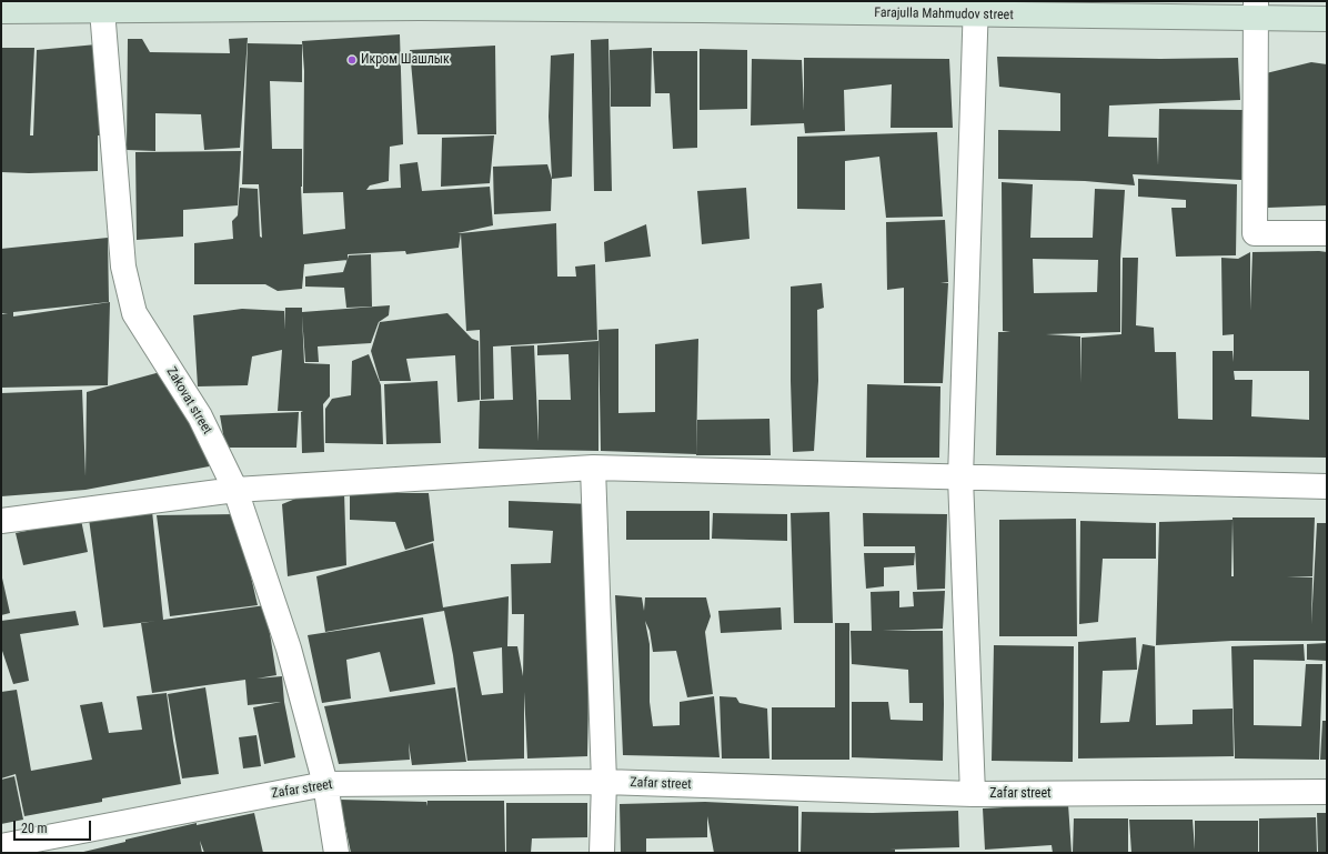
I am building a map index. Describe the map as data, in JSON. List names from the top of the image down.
{
  "streets": {
    "main road": ["Farajulla Mahmudov street"],
    "street": ["Zakovat street", "Zafar street"]
  },
  "crossings": [
    ["Farajulla Mahmudov street", "Zakovat street"],
    ["Zakovat street", "Zafar street"]
  ],
  "places": ["Икром Шашлык"],
  "scale_bar": "20 m"
}
